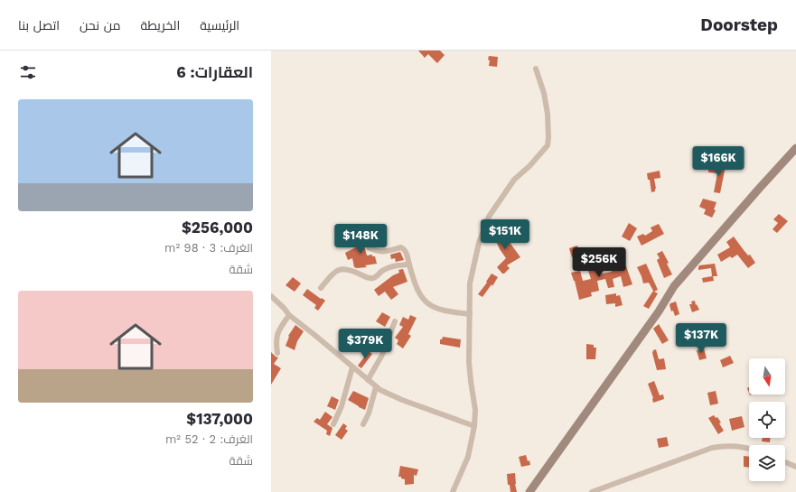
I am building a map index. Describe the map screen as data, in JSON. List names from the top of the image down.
{
  "north": "bottom",
  "page": {
    "header": "Doorstep",
    "nav": [
      "الرئيسية",
      "الخريطة",
      "من نحن",
      "اتصل بنا"
    ],
    "heading": "العقارات: 6",
    "list": [
      {
        "name": "$256,000",
        "note": "الغرف: 3 · 98 m² · شقة"
      },
      {
        "name": "$137,000",
        "note": "الغرف: 2 · 52 m² · شقة"
      }
    ],
    "price": [
      "$166K",
      "$151K",
      "$148K",
      "$256K",
      "$137K",
      "$379K"
    ]
  }
}
